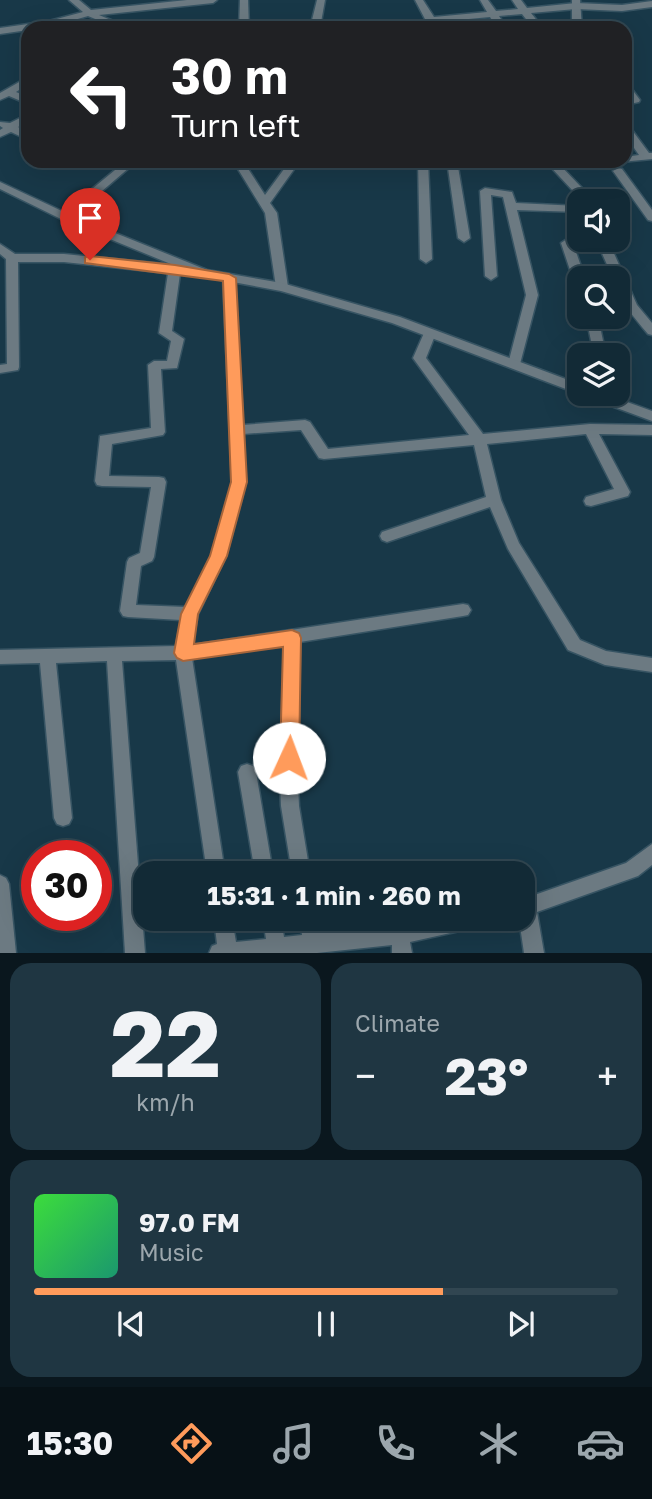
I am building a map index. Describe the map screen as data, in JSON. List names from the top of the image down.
{
  "page": {
    "turn": ["30 m", "Turn left"],
    "limit": "30",
    "trip": "15:31 · 1 min · 260 m",
    "tile": [
      ["22", "km/h"],
      "Climate"
    ],
    "heat": ["−", "23°", "+"],
    "song": ["97.0 FM", "Music"],
    "tabs": "15:30"
  }
}
